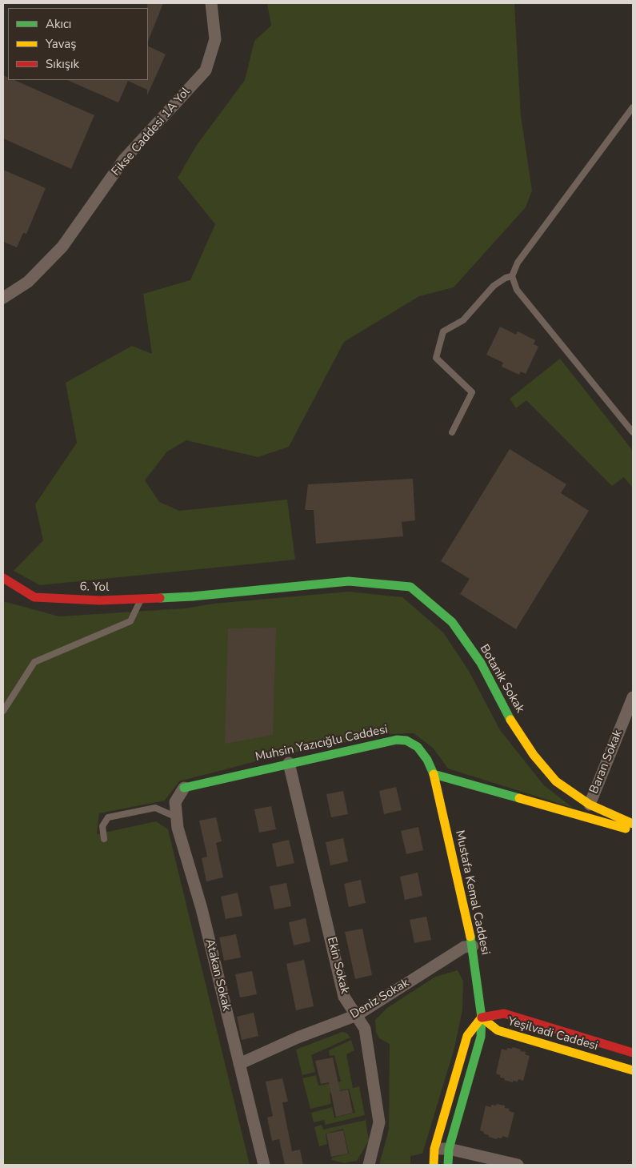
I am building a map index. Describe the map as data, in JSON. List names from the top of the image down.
{
  "streets": {
    "street": [
      "Fikse Caddesi 1A Yol",
      "6. Yol",
      "Botanik Sokak",
      "Muhsin Yazıcığlu Caddesi",
      "Baran Sokak",
      "Mustafa Kemal Caddesi",
      "Ekin Sokak",
      "Atakan Sokak",
      "Deniz Sokak",
      "Yeşilvadi Caddesi"
    ]
  },
  "crossings": [
    ["6. Yol", "Botanik Sokak"],
    ["Botanik Sokak", "Baran Sokak"],
    ["Muhsin Yazıcığlu Caddesi", "Mustafa Kemal Caddesi"],
    ["Muhsin Yazıcığlu Caddesi", "Ekin Sokak"],
    ["Muhsin Yazıcığlu Caddesi", "Atakan Sokak"],
    ["Mustafa Kemal Caddesi", "Deniz Sokak"],
    ["Mustafa Kemal Caddesi", "Yeşilvadi Caddesi"],
    ["Ekin Sokak", "Deniz Sokak"],
    ["Atakan Sokak", "Deniz Sokak"]
  ],
  "legend": ["Akıcı", "Yavaş", "Sıkışık"]
}
